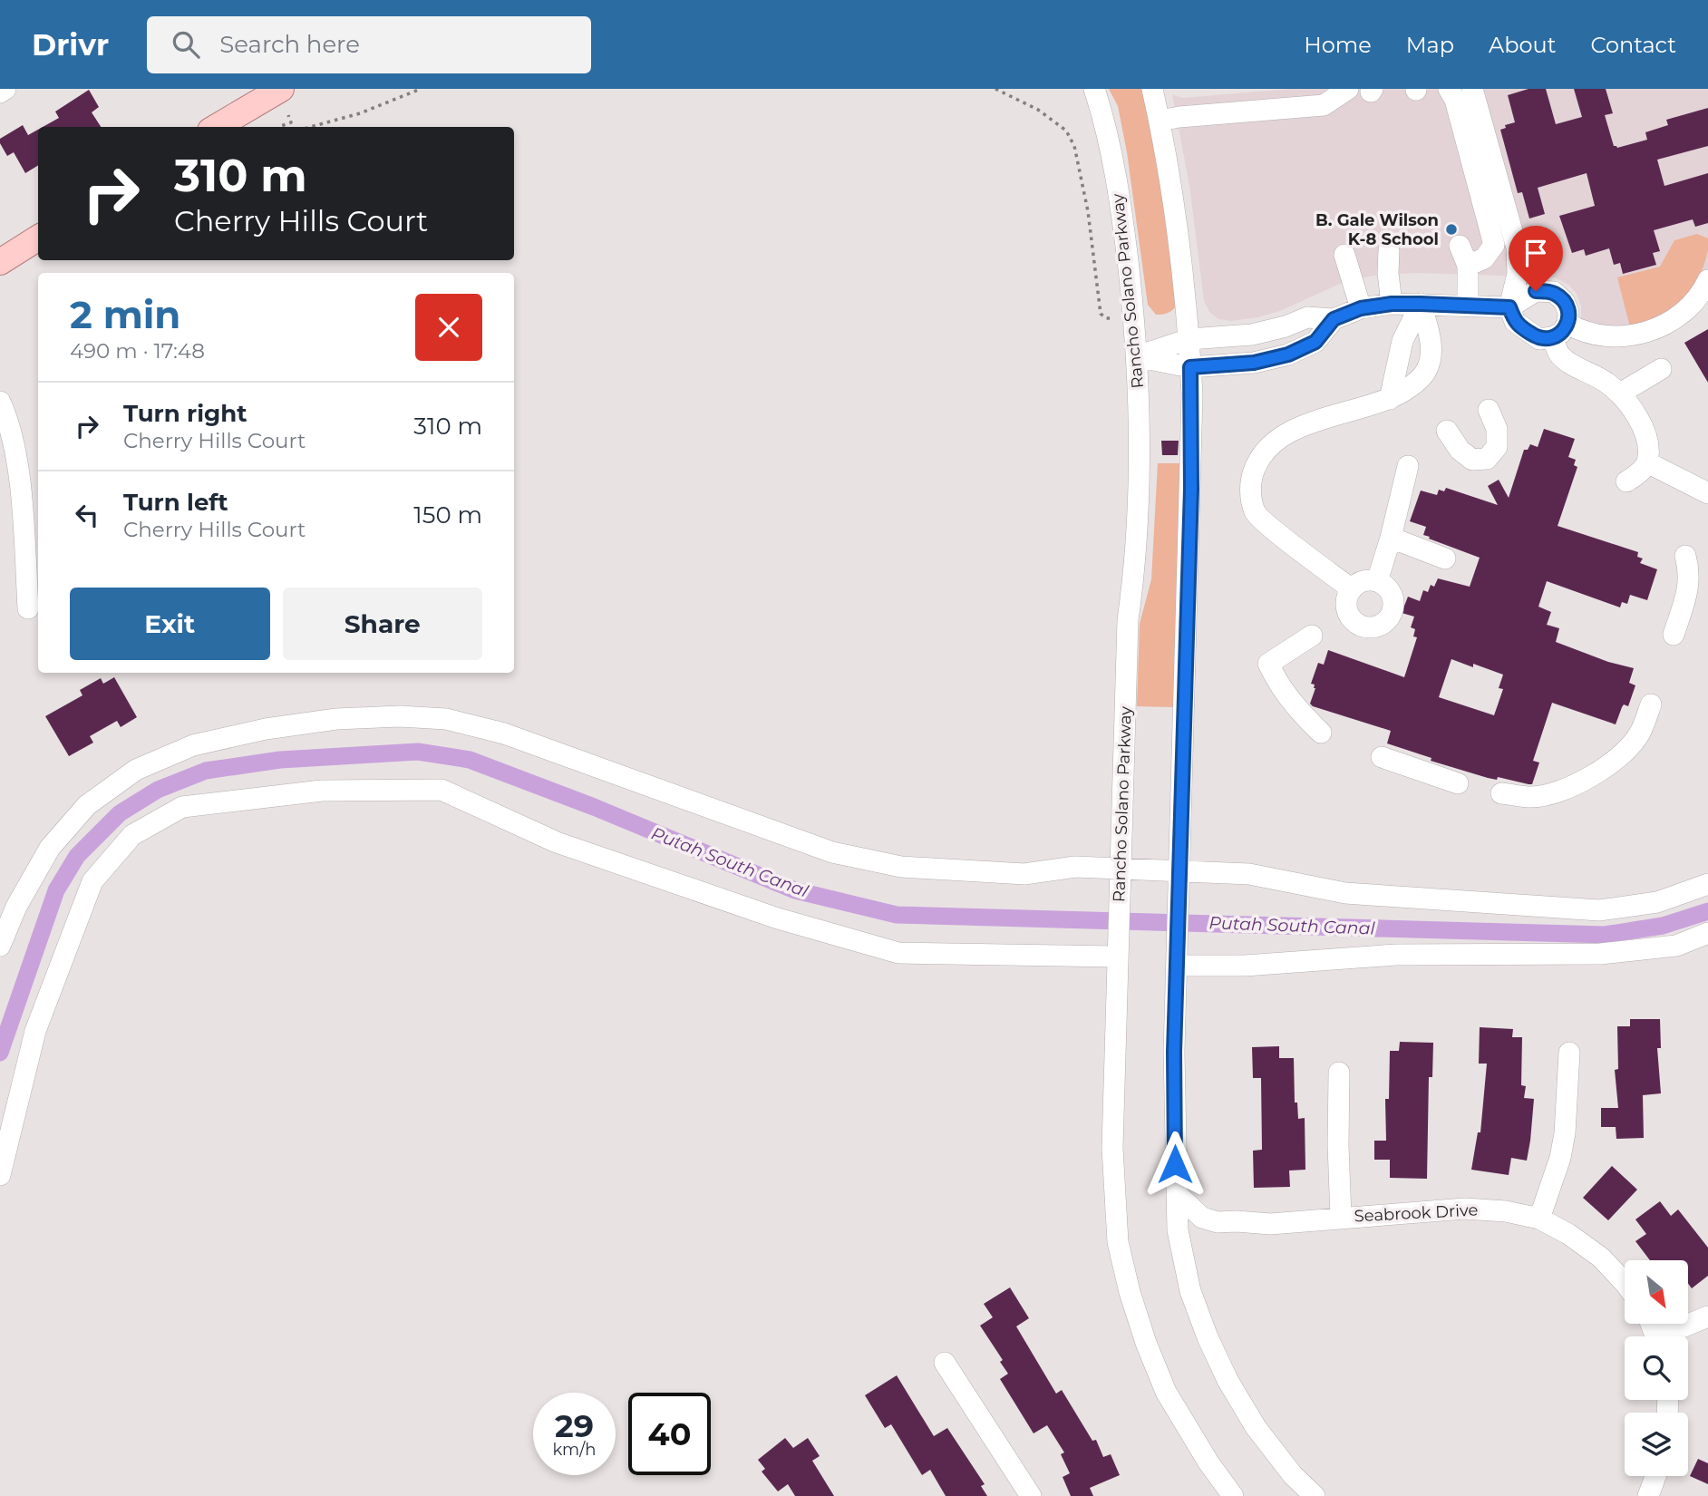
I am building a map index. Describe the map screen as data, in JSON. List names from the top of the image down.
{
  "streets": {
    "street": ["Rancho Solano Parkway", "Seabrook Drive"]
  },
  "water": ["Putah South Canal"],
  "places": ["B. Gale Wilson K-8 School"],
  "north": "bottom right",
  "page": {
    "header": "Drivr",
    "search": "Search here",
    "nav": [
      "Home",
      "Map",
      "About",
      "Contact"
    ],
    "turn": ["310 m", "Cherry Hills Court"],
    "heading": ["2 min", "490 m · 17:48"],
    "list": [
      {
        "name": "Turn right",
        "note": "Cherry Hills Court",
        "value": "310 m"
      },
      {
        "name": "Turn left",
        "note": "Cherry Hills Court",
        "value": "150 m"
      }
    ],
    "buttons": ["Exit", "Share"],
    "speed": "29 km/h",
    "limit": "40"
  }
}
